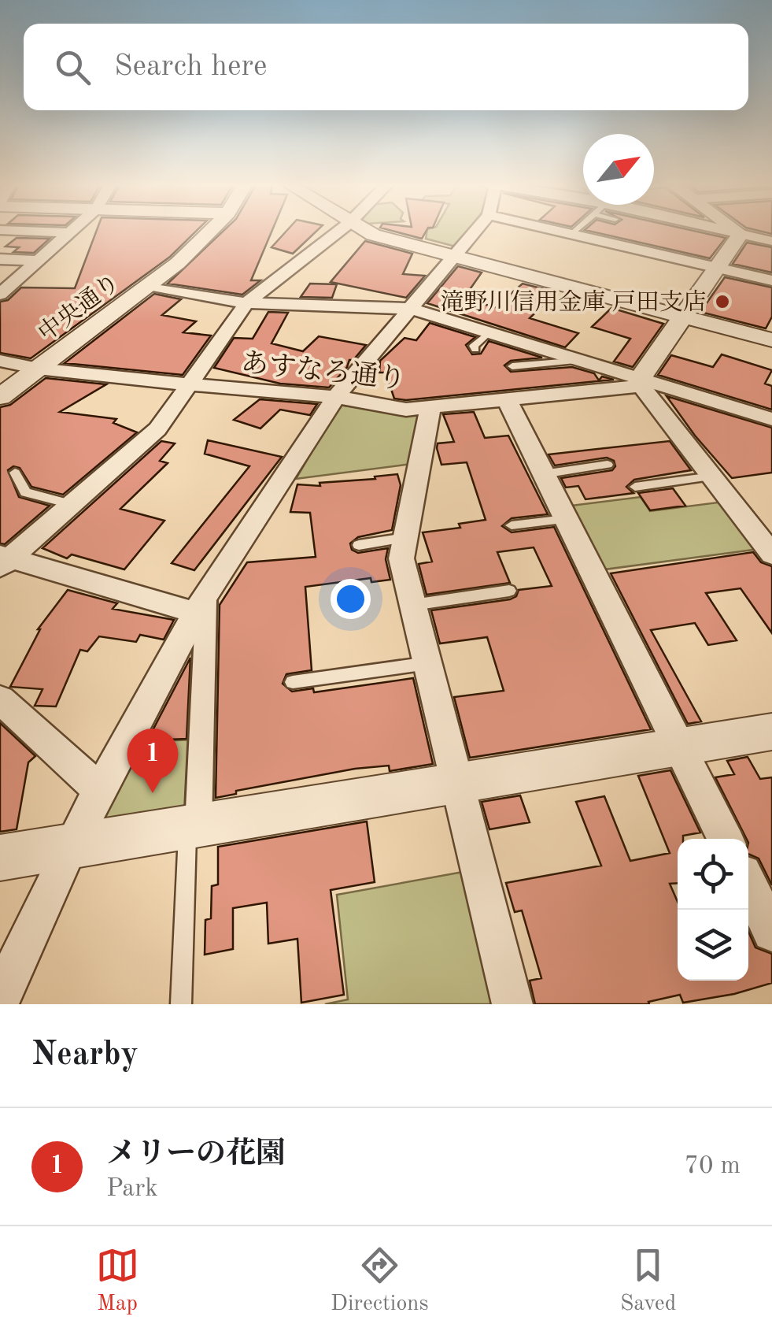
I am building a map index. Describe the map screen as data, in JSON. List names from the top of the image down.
{
  "streets": {
    "street": ["中央通り", "あすなろ通り"]
  },
  "crossings": [
    ["中央通り", "あすなろ通り"]
  ],
  "places": ["滝野川信用金庫 戸田支店"],
  "north": "top right",
  "page": {
    "search": "Search here",
    "pins": "1",
    "heading": "Nearby",
    "list": [
      {
        "mark": "1",
        "name": "メリーの花園",
        "note": "Park",
        "value": "70 m"
      }
    ],
    "nav": ["Map", "Directions", "Saved"]
  }
}
